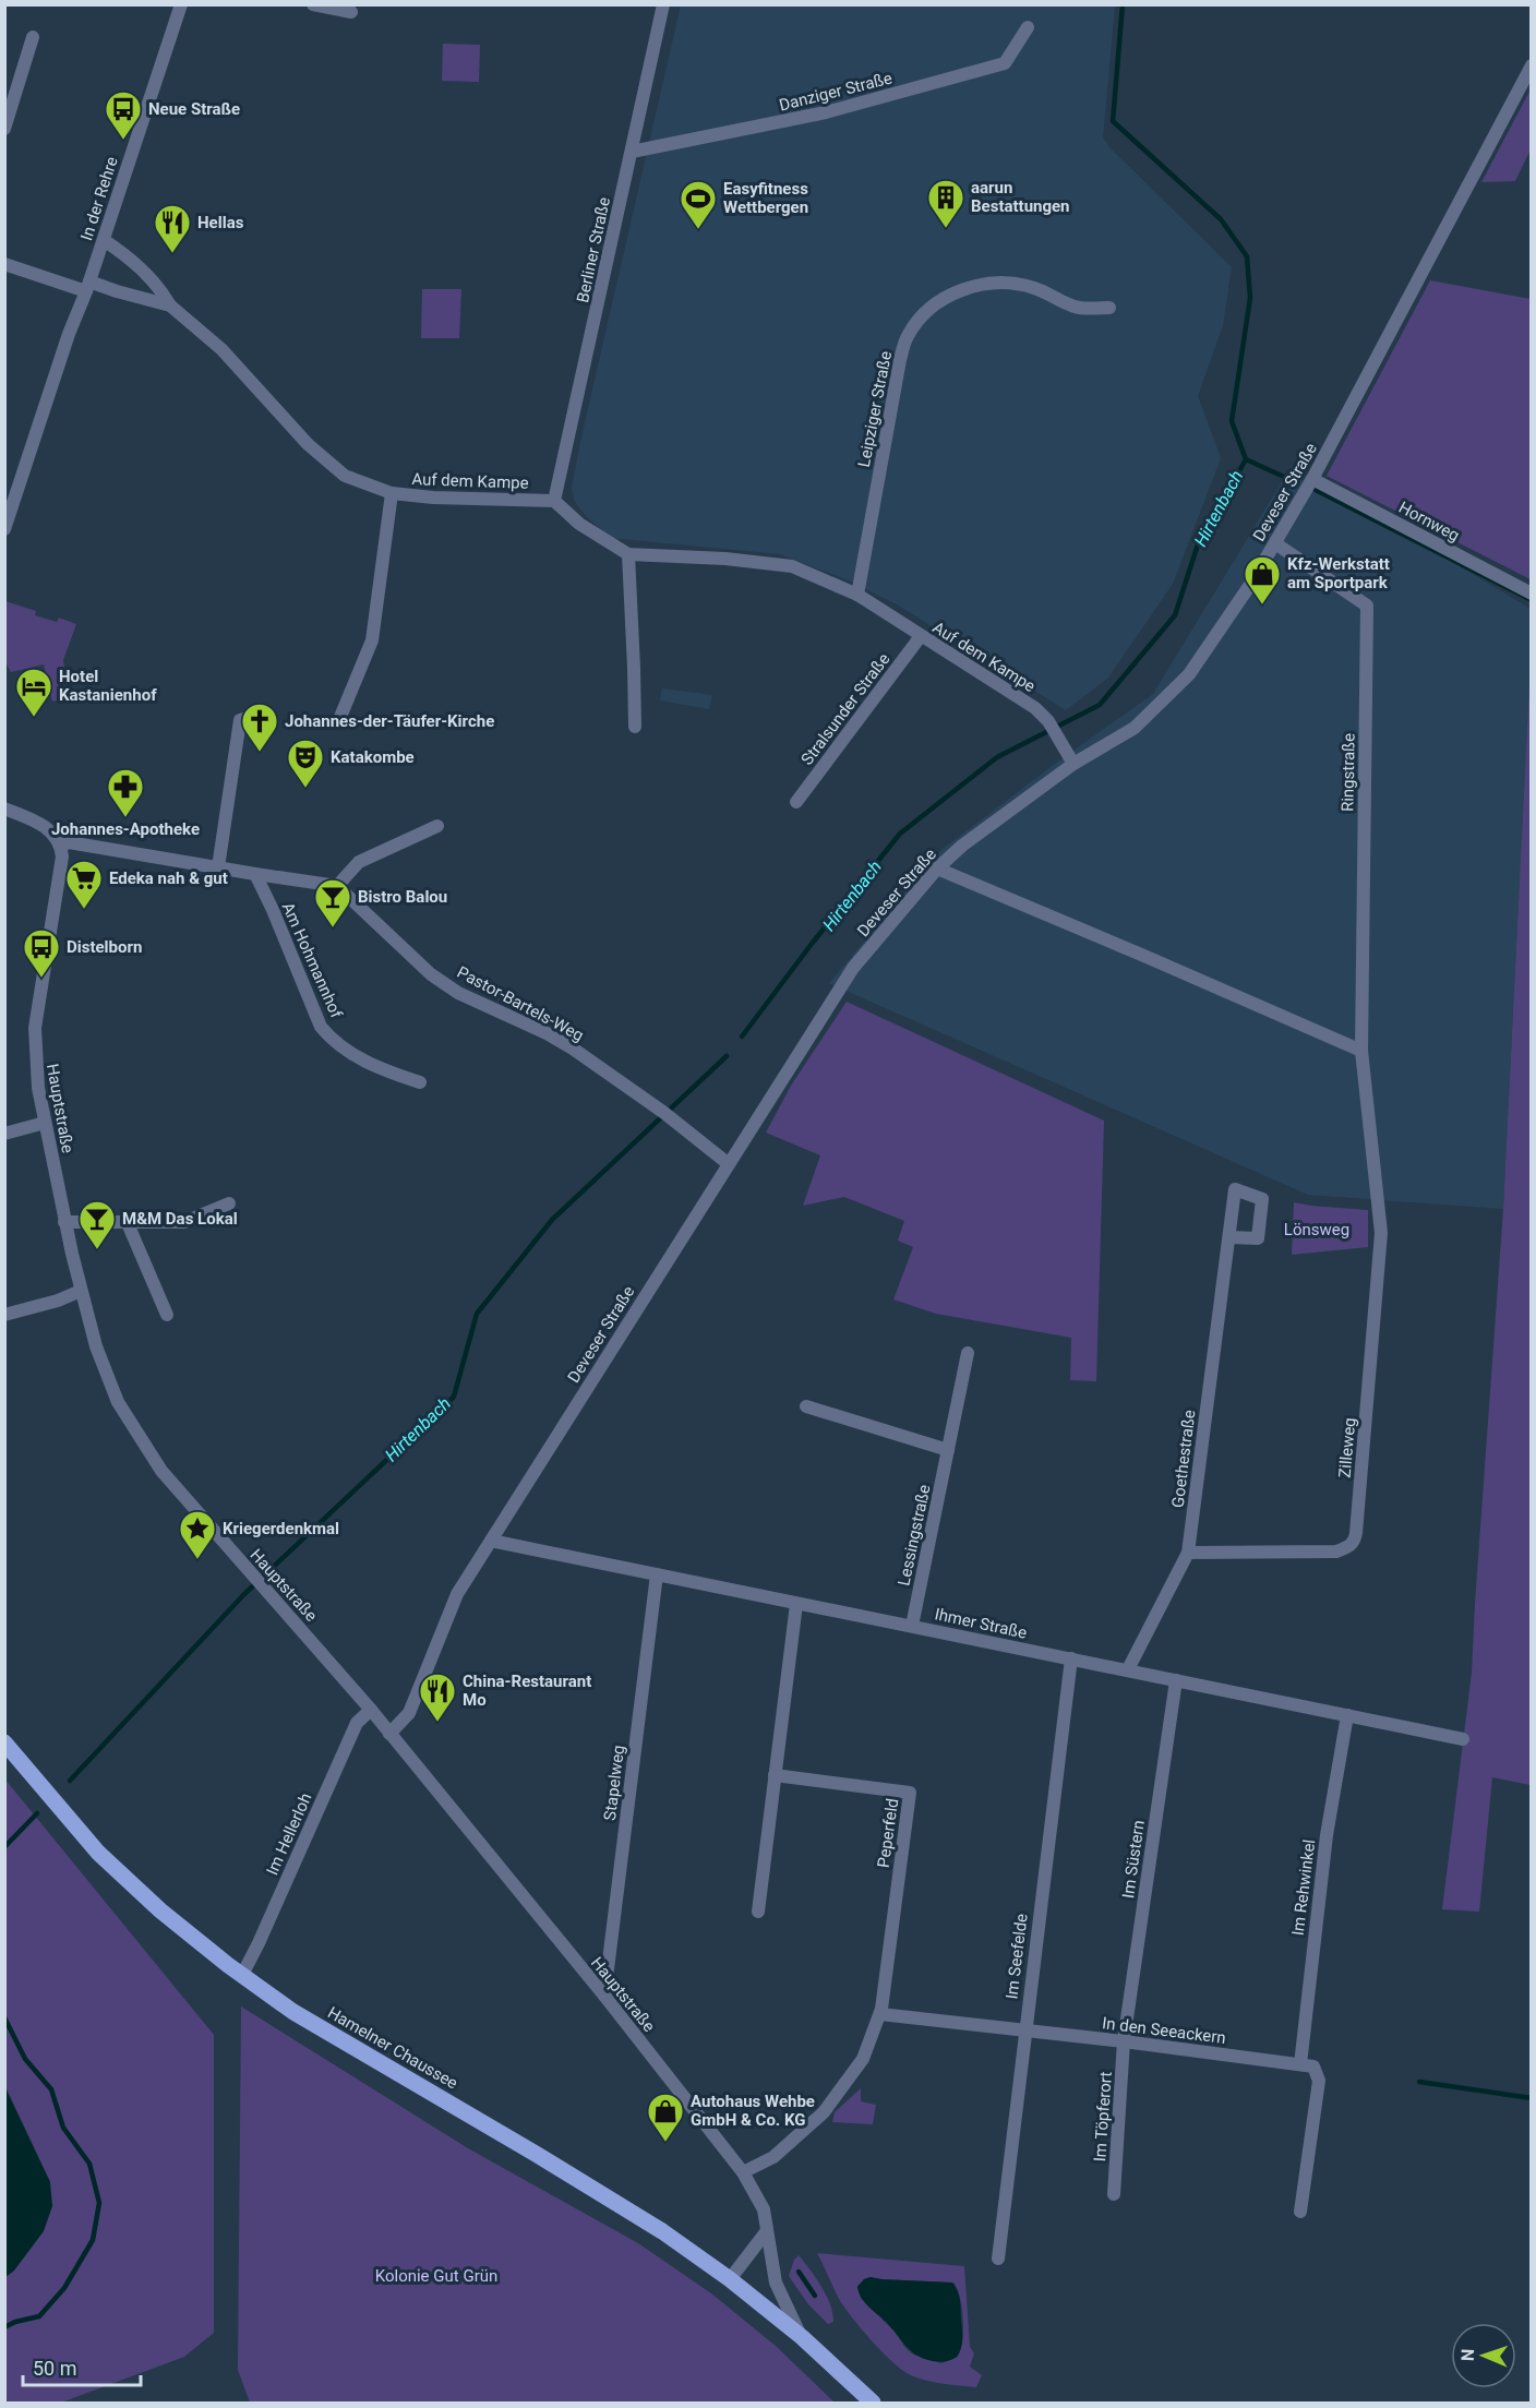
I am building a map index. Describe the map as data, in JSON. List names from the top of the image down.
{
  "streets": {
    "main road": ["Hamelner Chaussee"],
    "street": [
      "Danziger Straße",
      "In der Rehre",
      "Berliner Straße",
      "Leipziger Straße",
      "Auf dem Kampe",
      "Deveser Straße",
      "Hornweg",
      "Stralsunder Straße",
      "Ringstraße",
      "Am Hohmannhof",
      "Pastor-Bartels-Weg",
      "Hauptstraße",
      "Zilleweg",
      "Goethestraße",
      "Lessingstraße",
      "Ihmer Straße",
      "Stapelweg",
      "Peperfeld",
      "Im Hellerloh",
      "Im Süstern",
      "Im Rehwinkel",
      "Im Seefelde",
      "In den Seeackern",
      "Im Töpferort"
    ]
  },
  "crossings": [
    ["Danziger Straße", "Berliner Straße"],
    ["In der Rehre", "Auf dem Kampe"],
    ["Berliner Straße", "Auf dem Kampe"],
    ["Leipziger Straße", "Auf dem Kampe"],
    ["Auf dem Kampe", "Deveser Straße"],
    ["Auf dem Kampe", "Stralsunder Straße"],
    ["Deveser Straße", "Hornweg"],
    ["Deveser Straße", "Ringstraße"],
    ["Deveser Straße", "Pastor-Bartels-Weg"],
    ["Deveser Straße", "Hauptstraße"],
    ["Deveser Straße", "Ihmer Straße"],
    ["Ringstraße", "Zilleweg"],
    ["Hauptstraße", "Stapelweg"],
    ["Hauptstraße", "Peperfeld"],
    ["Hauptstraße", "Im Hellerloh"],
    ["Hauptstraße", "Hamelner Chaussee"],
    ["Zilleweg", "Goethestraße"],
    ["Goethestraße", "Ihmer Straße"],
    ["Lessingstraße", "Ihmer Straße"],
    ["Ihmer Straße", "Stapelweg"],
    ["Ihmer Straße", "Im Süstern"],
    ["Ihmer Straße", "Im Rehwinkel"],
    ["Ihmer Straße", "Im Seefelde"],
    ["Im Hellerloh", "Hamelner Chaussee"],
    ["Im Süstern", "In den Seeackern"],
    ["Im Süstern", "Im Töpferort"],
    ["Im Rehwinkel", "In den Seeackern"],
    ["Im Seefelde", "In den Seeackern"],
    ["In den Seeackern", "Im Töpferort"]
  ],
  "water": ["Hirtenbach"],
  "parks": ["Lönsweg", "Kolonie Gut Grün"],
  "places": {
    "bus stop": ["Neue Straße", "Distelborn"],
    "building": ["aarun Bestattungen"],
    "sports": ["Easyfitness Wettbergen"],
    "restaurant": ["Hellas", "China-Restaurant Mo"],
    "shop": ["Kfz-Werkstatt am Sportpark", "Autohaus Wehbe GmbH & Co. KG"],
    "hotel": ["Hotel Kastanienhof"],
    "church": ["Johannes-der-Täufer-Kirche"],
    "theatre": ["Katakombe"],
    "pharmacy": ["Johannes-Apotheke"],
    "supermarket": ["Edeka nah & gut"],
    "bar": ["Bistro Balou", "M&M Das Lokal"],
    "place": ["Kriegerdenkmal"]
  },
  "scale_bar": "50 m",
  "north": "left"
}
